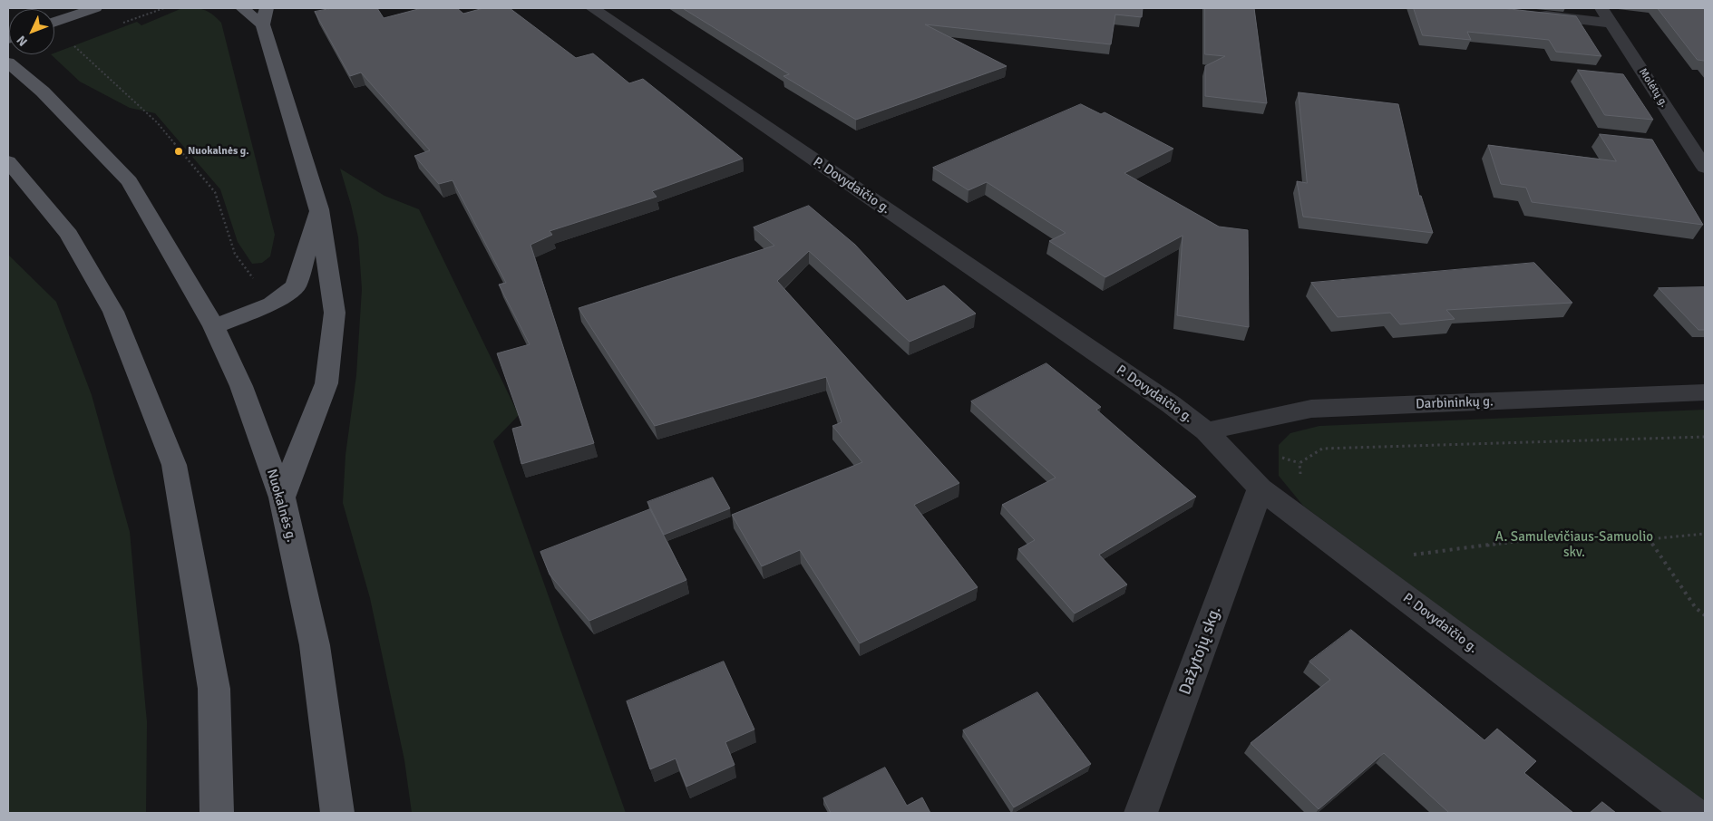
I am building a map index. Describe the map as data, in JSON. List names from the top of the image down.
{
  "streets": {
    "main road": ["Nuokalnės g."],
    "street": [
      "Molėtų g.",
      "P. Dovydaičio g.",
      "Darbininkų g.",
      "Dažytojų skg."
    ]
  },
  "crossings": [
    ["P. Dovydaičio g.", "Darbininkų g."],
    ["P. Dovydaičio g.", "Dažytojų skg."]
  ],
  "parks": ["A. Samulevičiaus-Samuolio skv."],
  "places": ["Nuokalnės g."],
  "north": "bottom left"
}
